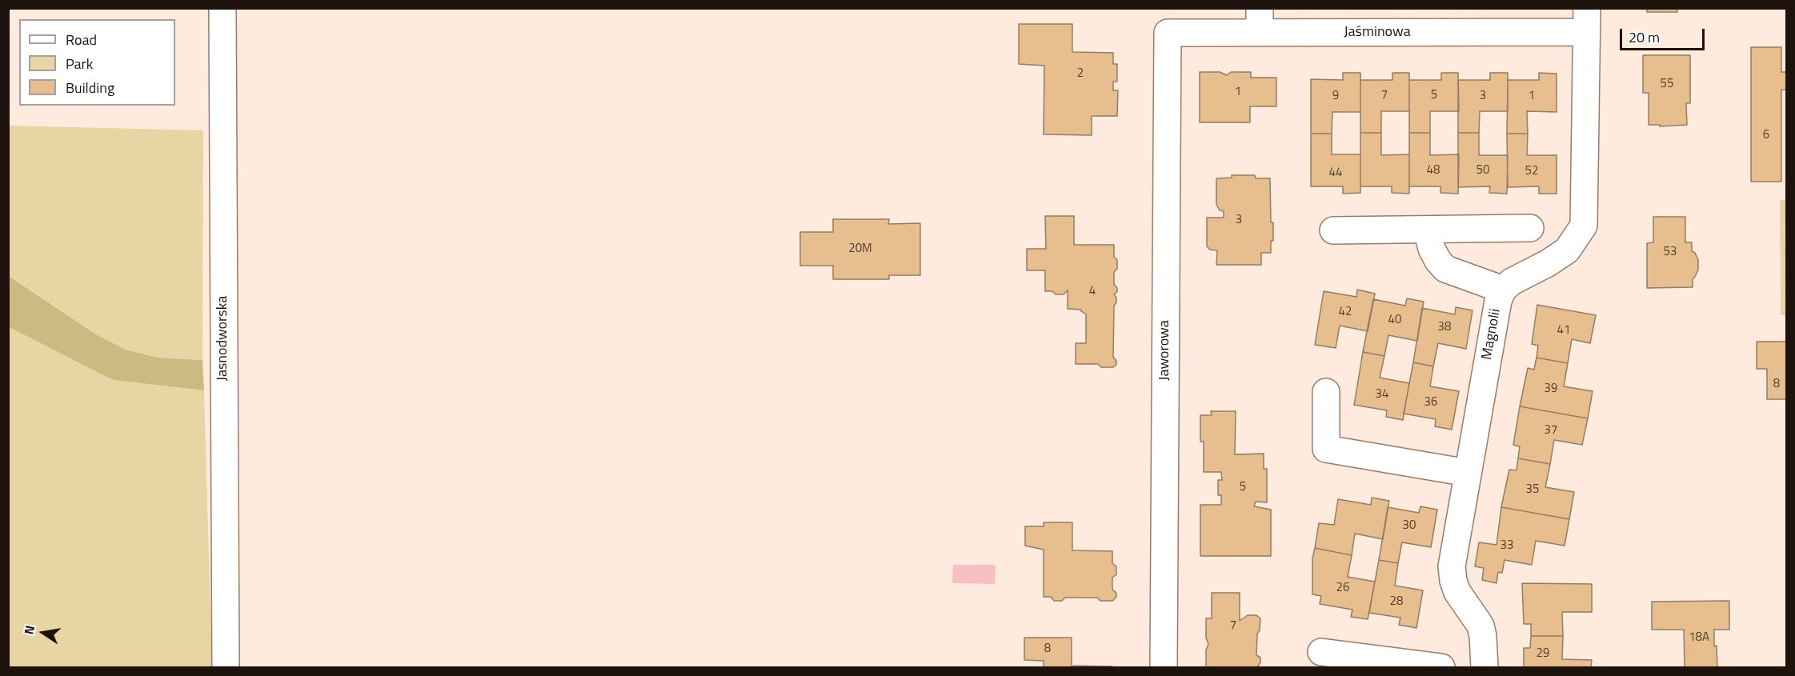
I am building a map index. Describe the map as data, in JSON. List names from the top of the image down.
{
  "streets": {
    "street": [
      "Jaśminowa",
      "Magnolii",
      "Jasnodworska",
      "Jaworowa"
    ]
  },
  "crossings": [
    ["Jaśminowa", "Magnolii"],
    ["Jaśminowa", "Jaworowa"]
  ],
  "house_numbers": [
    "2",
    "55",
    "1",
    "7",
    "5",
    "9",
    "3",
    "1",
    "6",
    "48",
    "50",
    "52",
    "44",
    "3",
    "20M",
    "53",
    "4",
    "42",
    "40",
    "38",
    "41",
    "8",
    "39",
    "34",
    "36",
    "37",
    "5",
    "35",
    "30",
    "33",
    "26",
    "28",
    "7",
    "18A",
    "8",
    "29"
  ],
  "legend": ["Road", "Park", "Building"],
  "scale_bar": "20 m",
  "north": "left"
}
